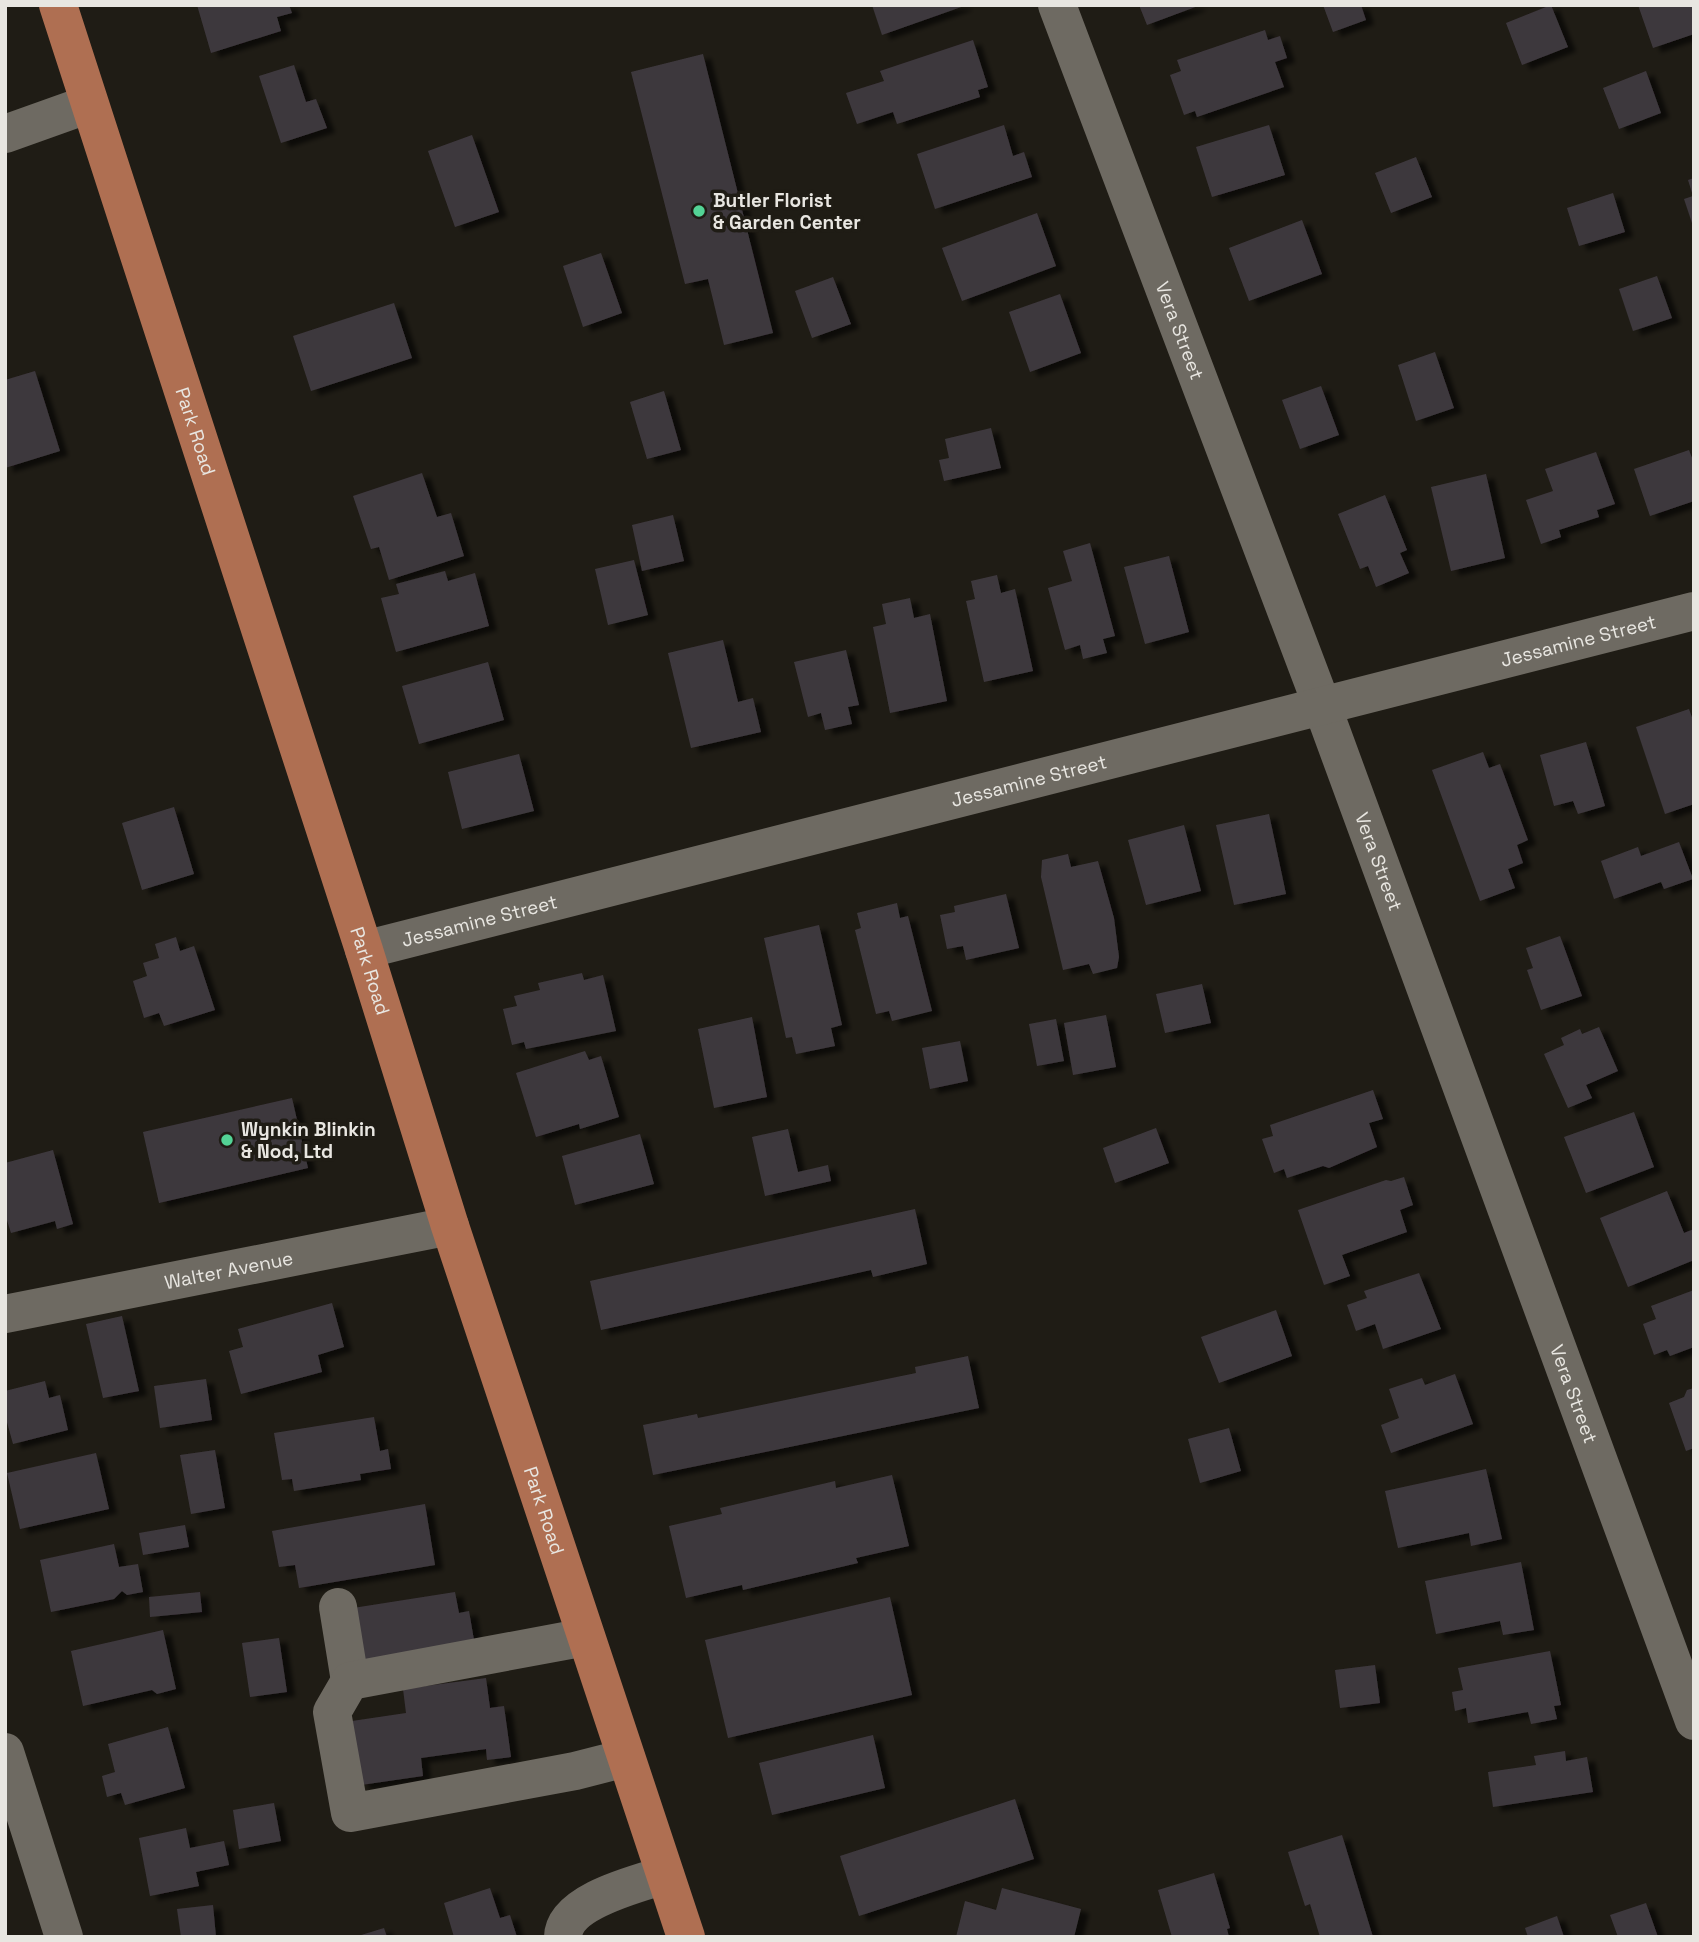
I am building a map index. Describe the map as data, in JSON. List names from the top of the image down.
{
  "streets": {
    "main road": ["Park Road"],
    "street": ["Vera Street", "Jessamine Street", "Walter Avenue"]
  },
  "crossings": [
    ["Vera Street", "Jessamine Street"],
    ["Park Road", "Jessamine Street"],
    ["Park Road", "Walter Avenue"]
  ],
  "places": ["Butler Florist & Garden Center", "Wynkin Blinkin & Nod, Ltd"]
}
